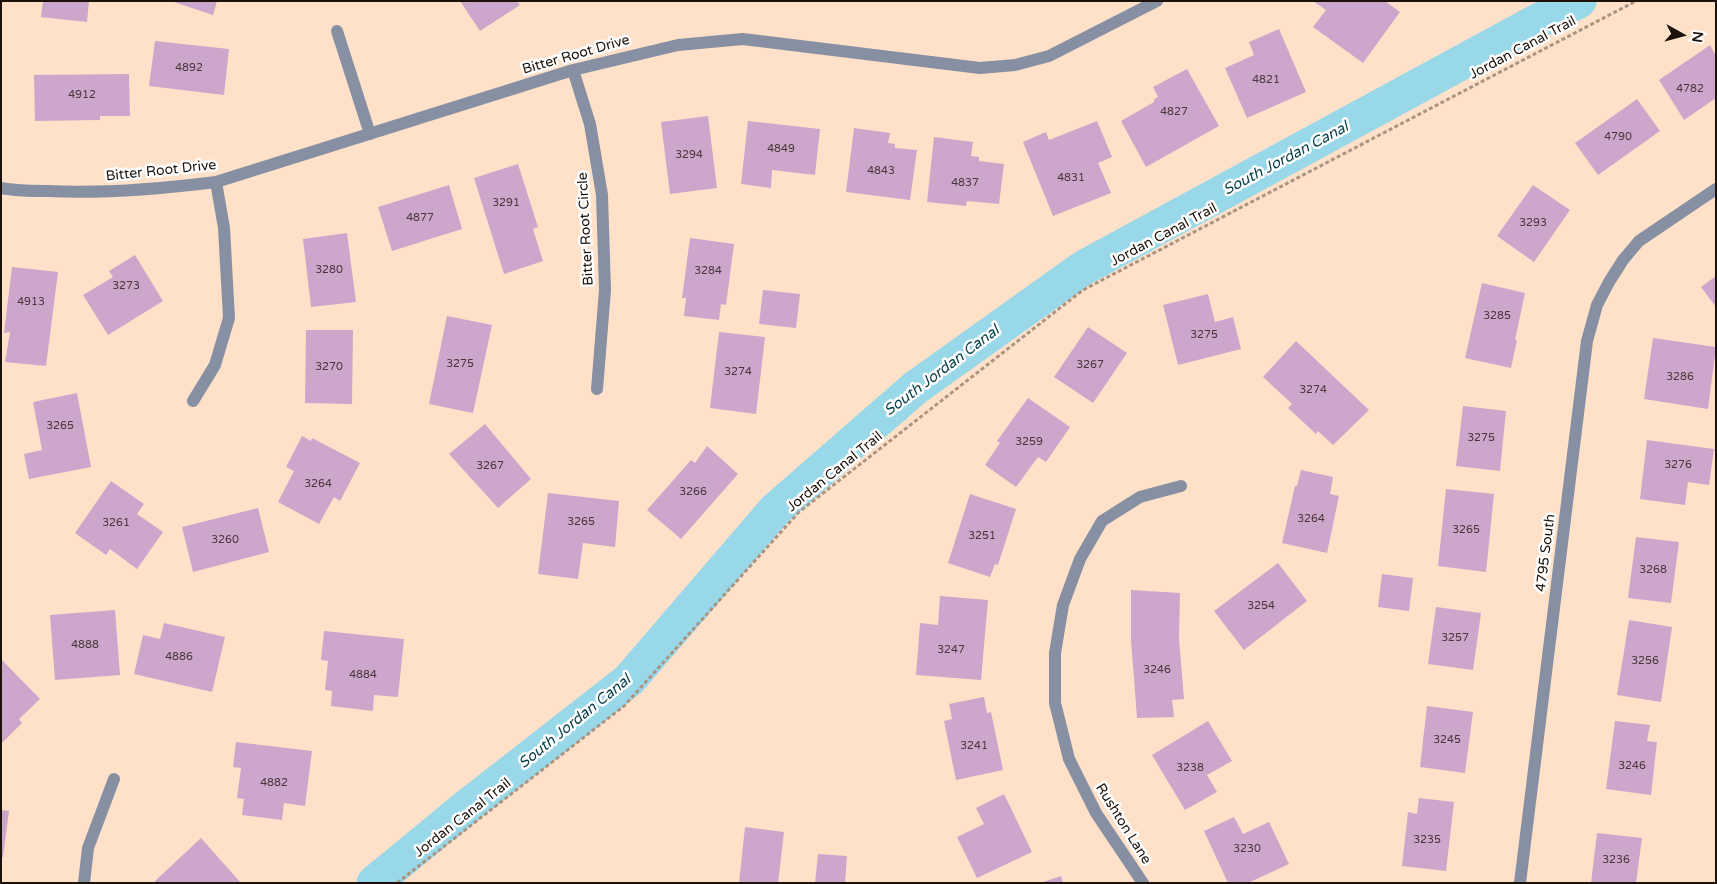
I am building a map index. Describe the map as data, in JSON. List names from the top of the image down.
{
  "streets": {
    "street": [
      "Bitter Root Drive",
      "Bitter Root Circle",
      "4795 South",
      "Rushton Lane"
    ],
    "path": ["Jordan Canal Trail"]
  },
  "crossings": [
    ["Bitter Root Drive", "Bitter Root Circle"]
  ],
  "water": ["South Jordan Canal"],
  "house_numbers": [
    "4892",
    "4821",
    "4782",
    "4912",
    "4827",
    "4790",
    "4849",
    "3294",
    "4843",
    "4831",
    "4837",
    "3291",
    "4877",
    "3293",
    "3280",
    "3284",
    "3273",
    "4913",
    "3285",
    "3275",
    "3275",
    "3267",
    "3270",
    "3274",
    "3286",
    "3274",
    "3265",
    "3275",
    "3259",
    "3276",
    "3267",
    "3264",
    "3266",
    "3264",
    "3265",
    "3261",
    "3265",
    "3251",
    "3260",
    "3268",
    "3254",
    "3257",
    "4888",
    "3247",
    "4886",
    "3256",
    "3246",
    "4884",
    "3245",
    "3241",
    "3246",
    "3238",
    "4882",
    "3235",
    "3230",
    "3236"
  ],
  "north": "right"
}
